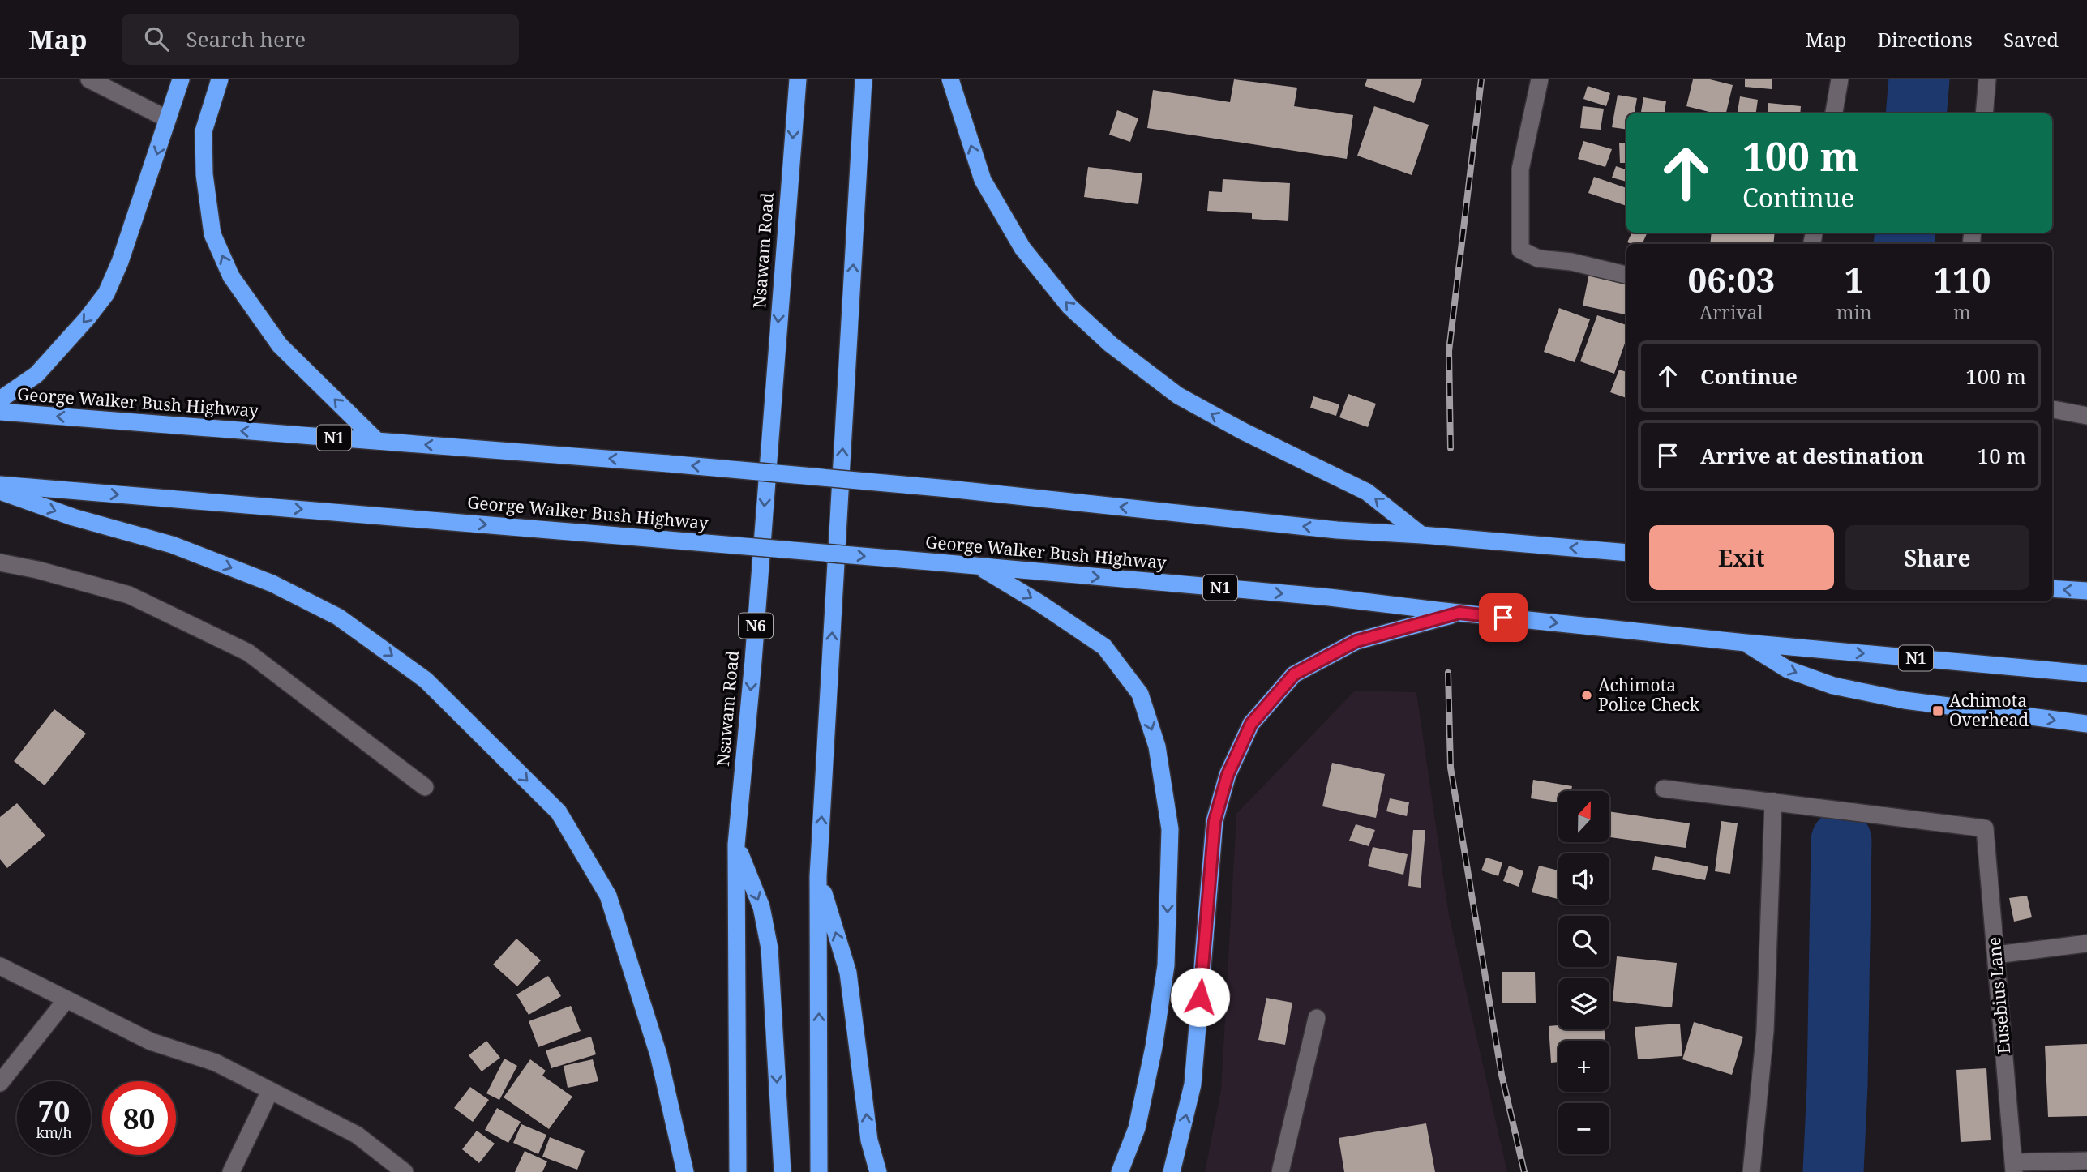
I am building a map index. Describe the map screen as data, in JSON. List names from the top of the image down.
{
  "streets": {
    "highway": [
      "Nsawam Road",
      "George Walker Bush Highway",
      "N1",
      "N6"
    ],
    "street": ["Eusebius Lane"]
  },
  "places": {
    "other": ["Achimota Police Check"],
    "transit": ["Achimota Overhead"]
  },
  "north": "top",
  "page": {
    "header": "Map",
    "search": "Search here",
    "nav": ["Map", "Directions", "Saved"],
    "turn": ["100 m", "Continue"],
    "eta": [
      "06:03",
      "Arrival",
      "1",
      "min",
      "110",
      "m"
    ],
    "list": [
      {
        "name": "Continue",
        "value": "100 m"
      },
      {
        "name": "Arrive at destination",
        "value": "10 m"
      }
    ],
    "buttons": ["Exit", "Share"],
    "map_buttons": ["+", "−"],
    "speed": "70 km/h",
    "limit": "80"
  }
}
